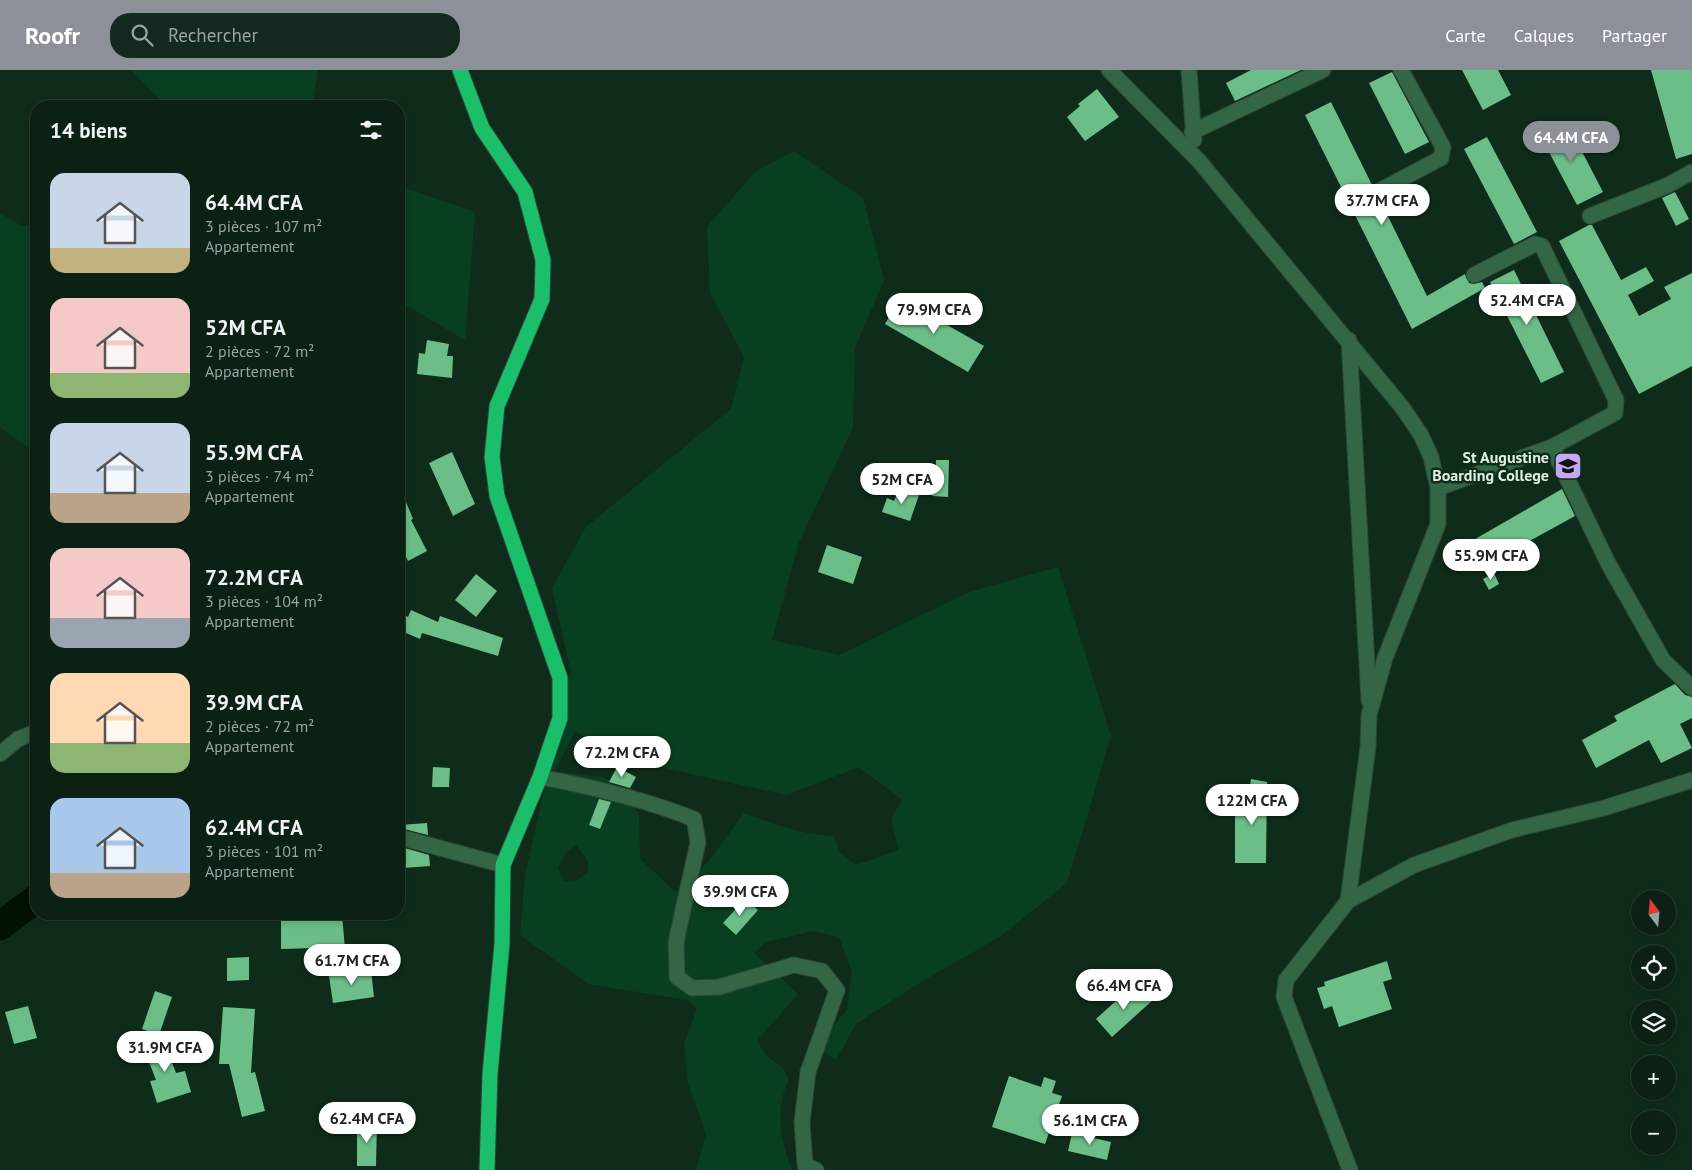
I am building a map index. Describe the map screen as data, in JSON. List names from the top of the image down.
{
  "places": {
    "school or university": ["St Augustine Boarding College"]
  },
  "north": "top",
  "page": {
    "header": "Roofr",
    "search": "Rechercher",
    "nav": ["Carte", "Calques", "Partager"],
    "heading": "14 biens",
    "price": [
      "64.4M CFA",
      "37.7M CFA",
      "52.4M CFA",
      "79.9M CFA",
      "52M CFA",
      "55.9M CFA",
      "72.2M CFA",
      "122M CFA",
      "39.9M CFA",
      "61.7M CFA",
      "66.4M CFA",
      "31.9M CFA",
      "62.4M CFA",
      "56.1M CFA"
    ],
    "list": [
      {
        "name": "64.4M CFA",
        "note": "3 pièces · 107 m² · Appartement"
      },
      {
        "name": "52M CFA",
        "note": "2 pièces · 72 m² · Appartement"
      },
      {
        "name": "55.9M CFA",
        "note": "3 pièces · 74 m² · Appartement"
      },
      {
        "name": "72.2M CFA",
        "note": "3 pièces · 104 m² · Appartement"
      },
      {
        "name": "39.9M CFA",
        "note": "2 pièces · 72 m² · Appartement"
      },
      {
        "name": "62.4M CFA",
        "note": "3 pièces · 101 m² · Appartement"
      }
    ],
    "map_buttons": ["+", "−"]
  }
}
